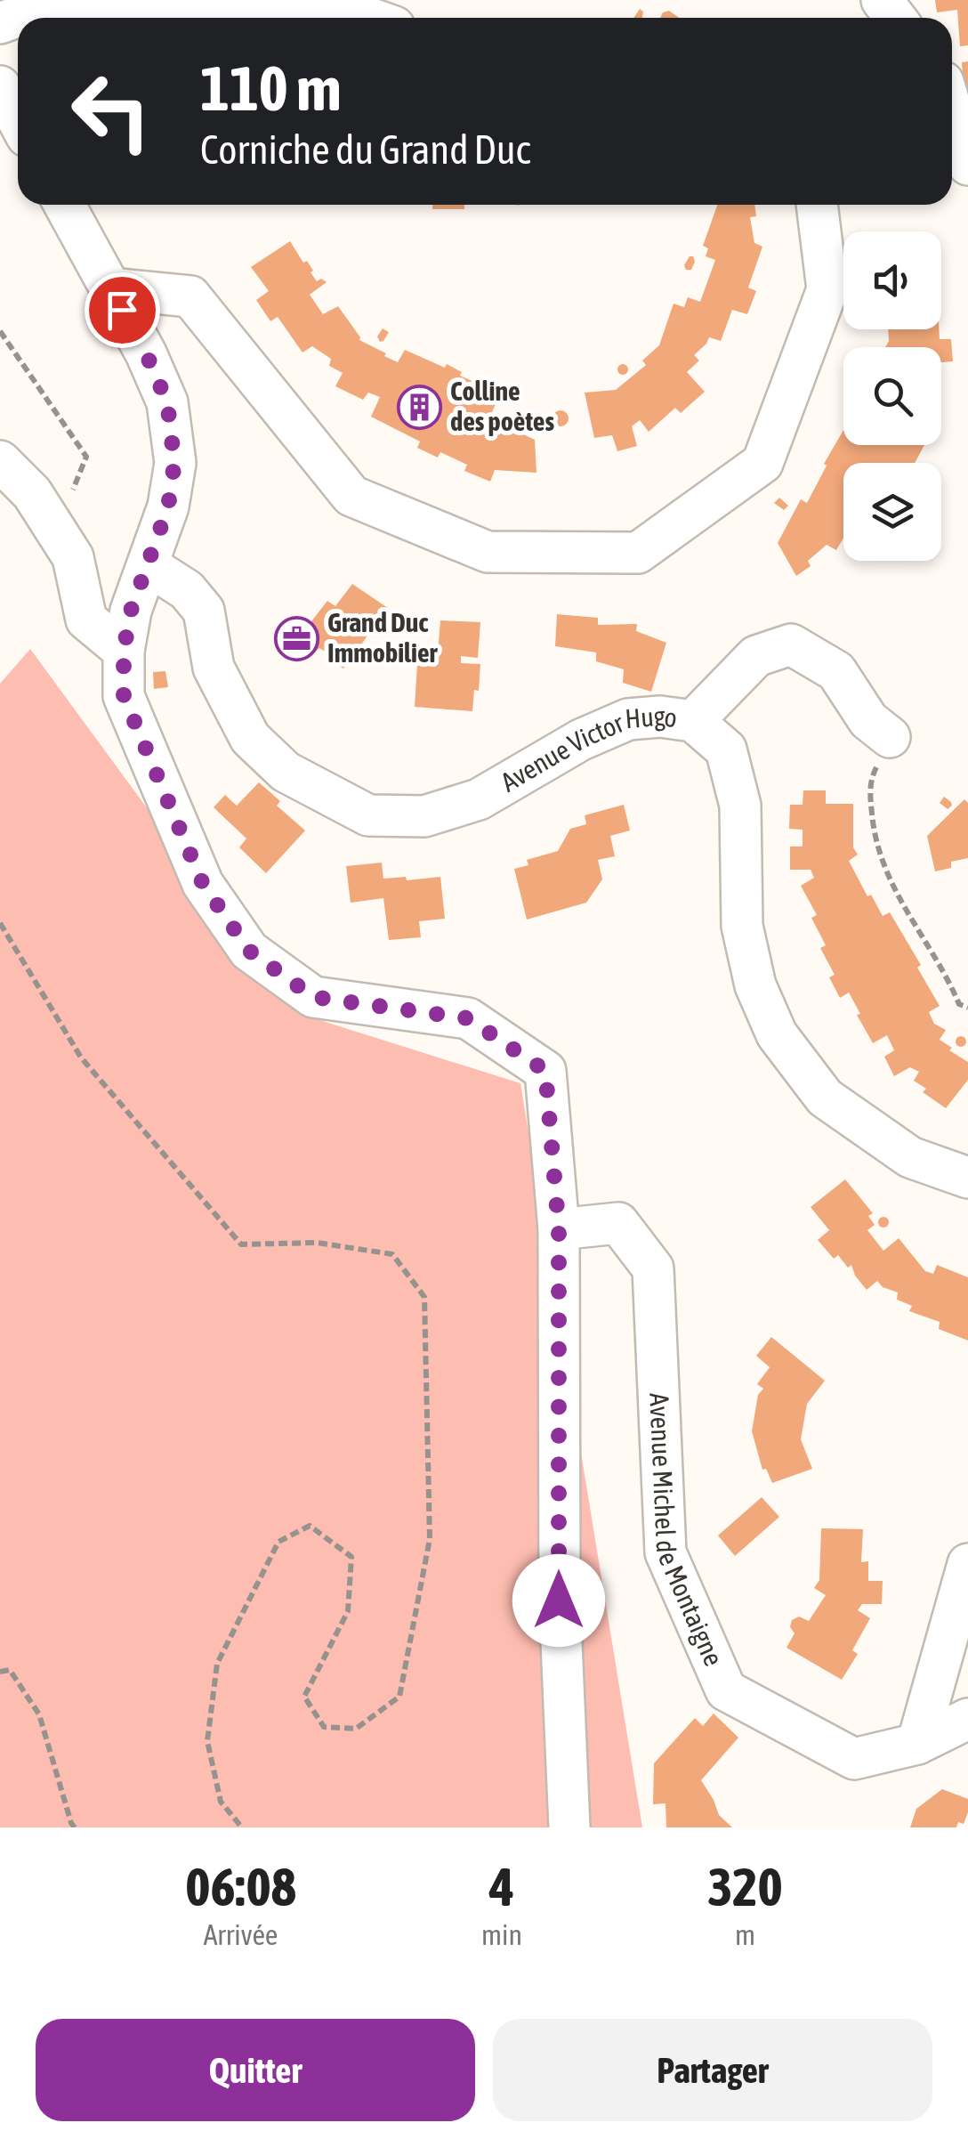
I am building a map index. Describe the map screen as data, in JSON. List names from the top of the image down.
{
  "streets": {
    "street": ["Avenue Victor Hugo", "Avenue Michel de Montaigne"]
  },
  "places": {
    "building": ["Colline des poètes"],
    "office": ["Grand Duc Immobilier"]
  },
  "page": {
    "turn": ["110 m", "Corniche du Grand Duc"],
    "eta": [
      "06:08",
      "Arrivée",
      "4",
      "min",
      "320",
      "m"
    ],
    "buttons": ["Quitter", "Partager"]
  }
}
